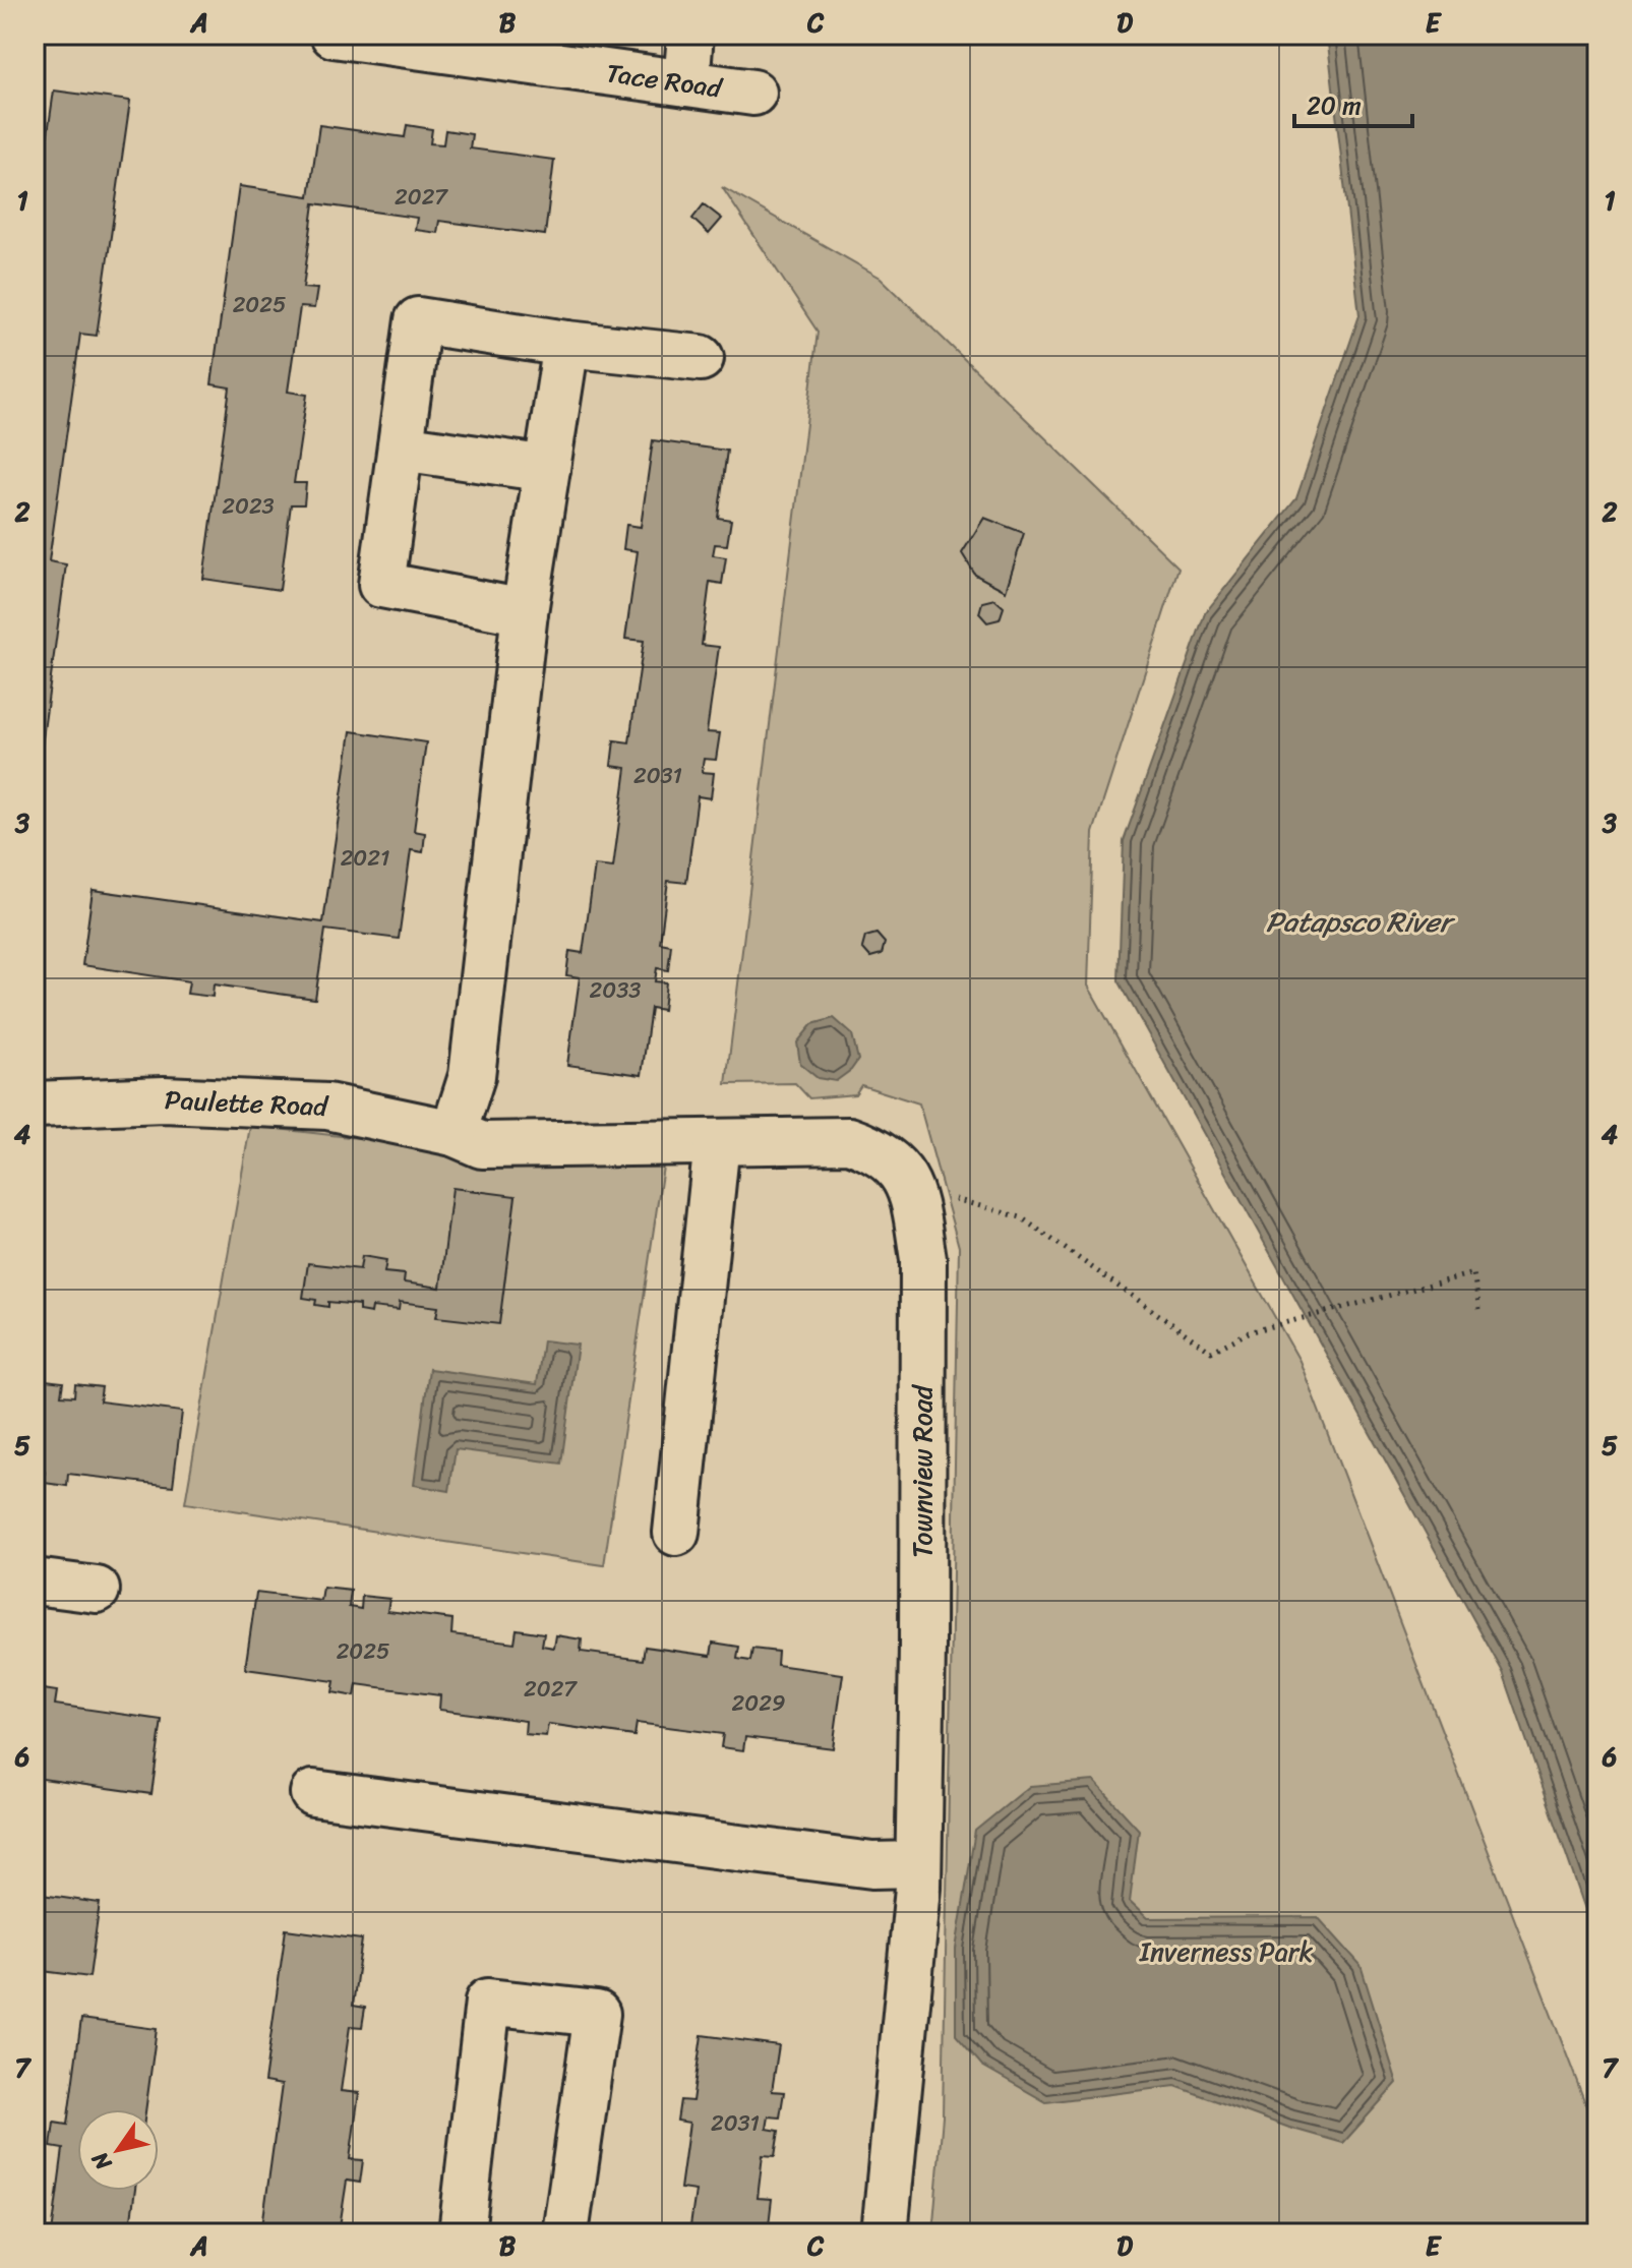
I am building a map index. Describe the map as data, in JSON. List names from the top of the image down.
{
  "streets": {
    "street": ["Tace Road", "Paulette Road", "Townview Road"]
  },
  "crossings": [
    ["Paulette Road", "Townview Road"]
  ],
  "water": ["Patapsco River"],
  "parks": ["Inverness Park"],
  "house_numbers": [
    "2027",
    "2025",
    "2023",
    "2031",
    "2021",
    "2033",
    "2025",
    "2027",
    "2029",
    "2031"
  ],
  "scale_bar": "20 m",
  "north": "bottom left",
  "grid": {
    "columns": [
      "A",
      "B",
      "C",
      "D",
      "E"
    ],
    "rows": [
      "1",
      "2",
      "3",
      "4",
      "5",
      "6",
      "7"
    ]
  }
}
